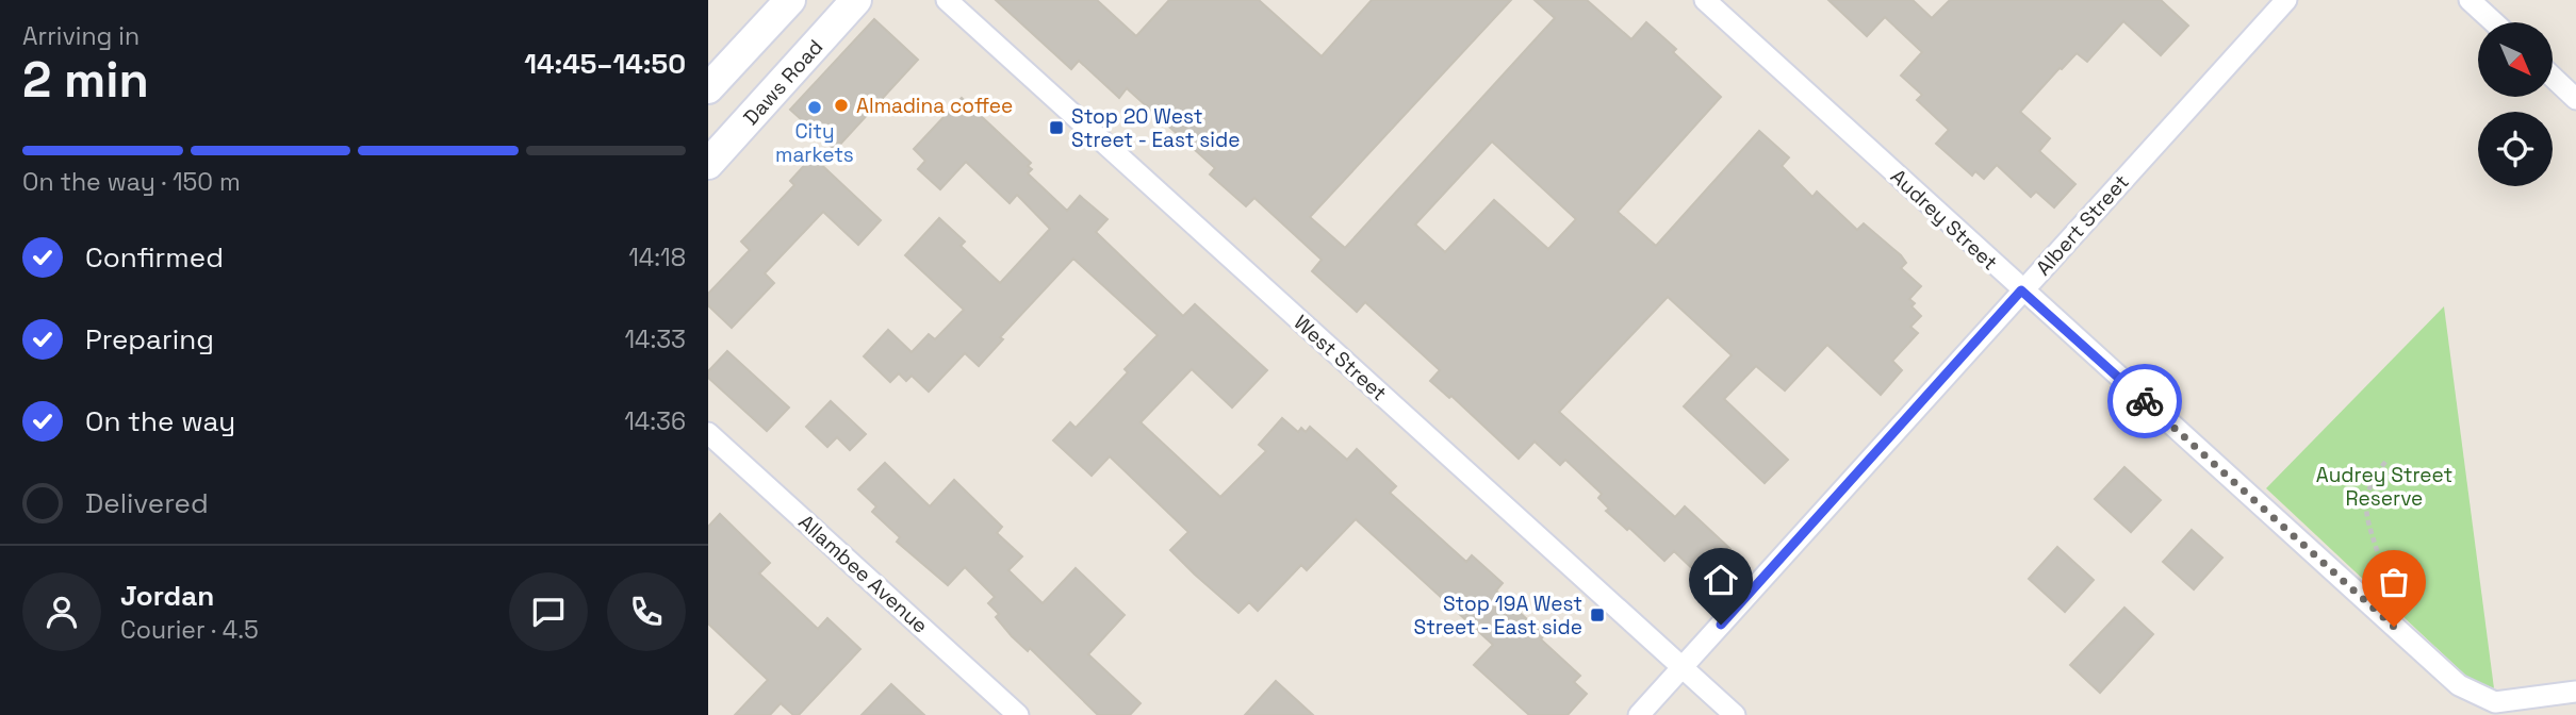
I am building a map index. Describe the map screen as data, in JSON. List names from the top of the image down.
{
  "streets": {
    "main road": ["Daws Road"],
    "street": [
      "Audrey Street",
      "Albert Street",
      "West Street",
      "Allambee Avenue"
    ]
  },
  "crossings": [
    ["Audrey Street", "Albert Street"],
    ["Albert Street", "West Street"]
  ],
  "parks": ["Audrey Street Reserve"],
  "places": {
    "other": ["Almadina coffee", "City markets"],
    "transit": ["Stop 20 West Street - East side", "Stop 19A West Street - East side"]
  },
  "north": "bottom right",
  "page": {
    "heading": ["2 min", "Arriving in", "14:45–14:50"],
    "panel": ["Jordan", "Courier · 4.5"],
    "bar": "On the way · 150 m",
    "list": [
      ["Confirmed", "14:18"],
      ["Preparing", "14:33"],
      ["On the way", "14:36"],
      "Delivered"
    ]
  }
}
